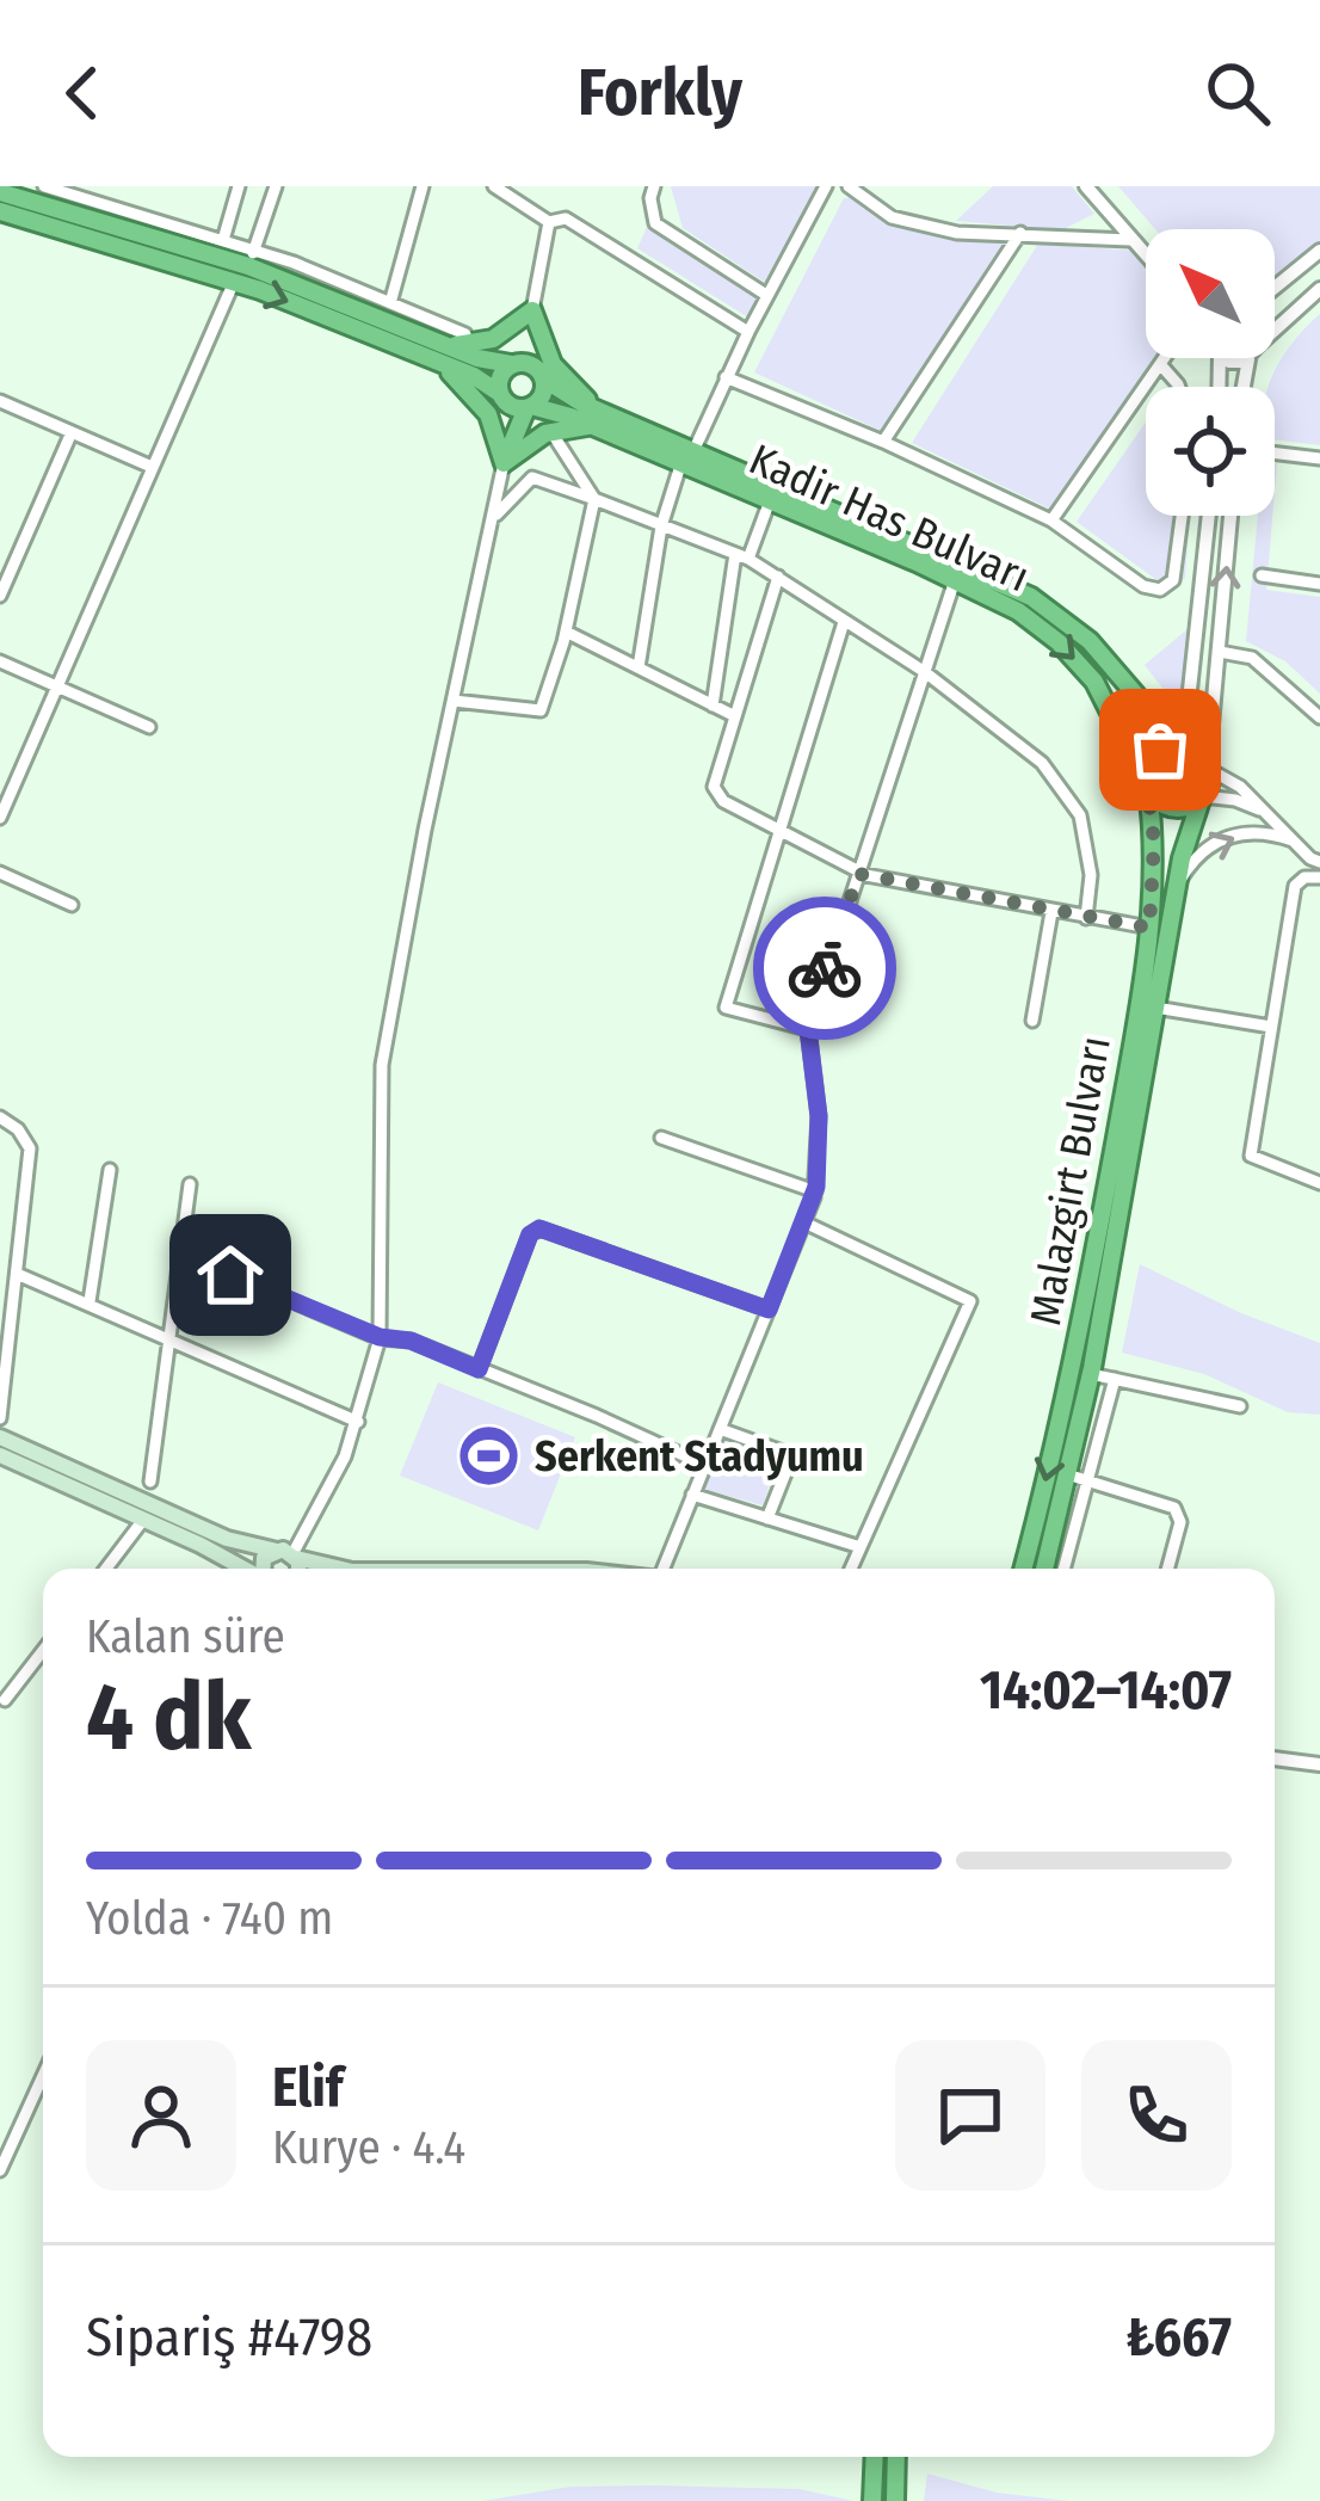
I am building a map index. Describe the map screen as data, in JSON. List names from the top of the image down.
{
  "streets": {
    "highway": ["Kadir Has Bulvarı", "Malazgirt Bulvarı"]
  },
  "crossings": [
    ["Kadir Has Bulvarı", "Malazgirt Bulvarı"]
  ],
  "places": {
    "sports": ["Serkent Stadyumu"]
  },
  "north": "top left",
  "page": {
    "header": "Forkly",
    "heading": ["4 dk", "Kalan süre", "14:02–14:07"],
    "panel": [
      "Elif",
      "Kurye · 4.4",
      "Sipariş #4798",
      "₺667"
    ],
    "bar": "Yolda · 740 m"
  }
}
